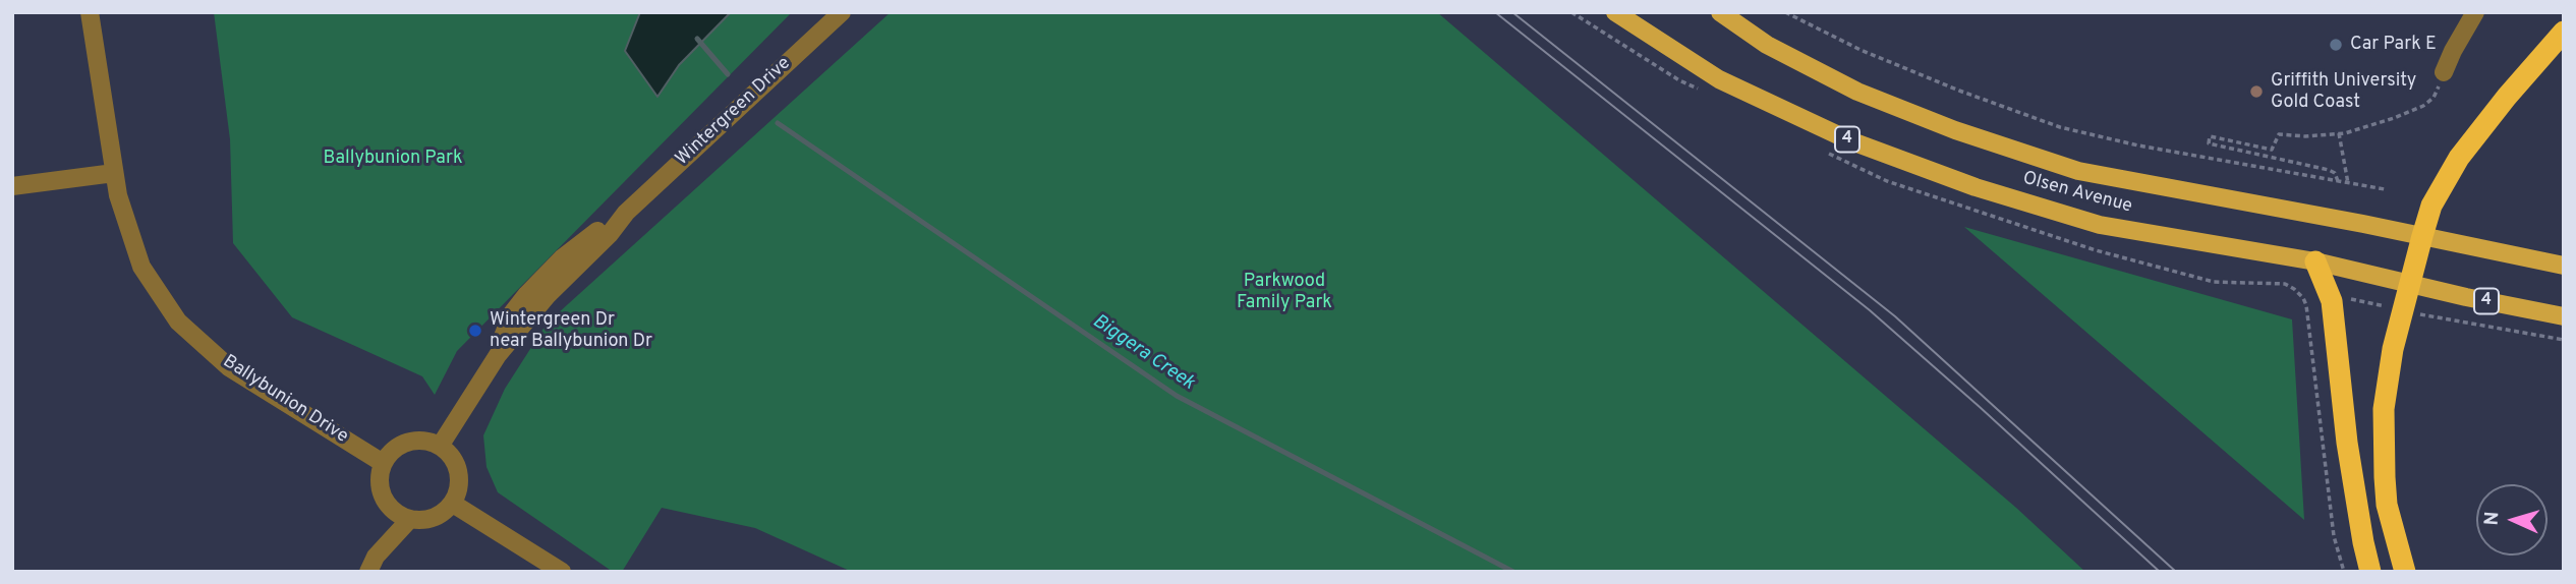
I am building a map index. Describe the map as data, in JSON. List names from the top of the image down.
{
  "streets": {
    "main road": ["4", "Olsen Avenue"],
    "street": ["Wintergreen Drive", "Ballybunion Drive"]
  },
  "crossings": [
    ["Wintergreen Drive", "Ballybunion Drive"]
  ],
  "water": ["Biggera Creek"],
  "parks": ["Ballybunion Park", "Parkwood Family Park"],
  "places": ["Car Park E", "Griffith University Gold Coast", "Wintergreen Dr near Ballybunion Dr"],
  "north": "left"
}
